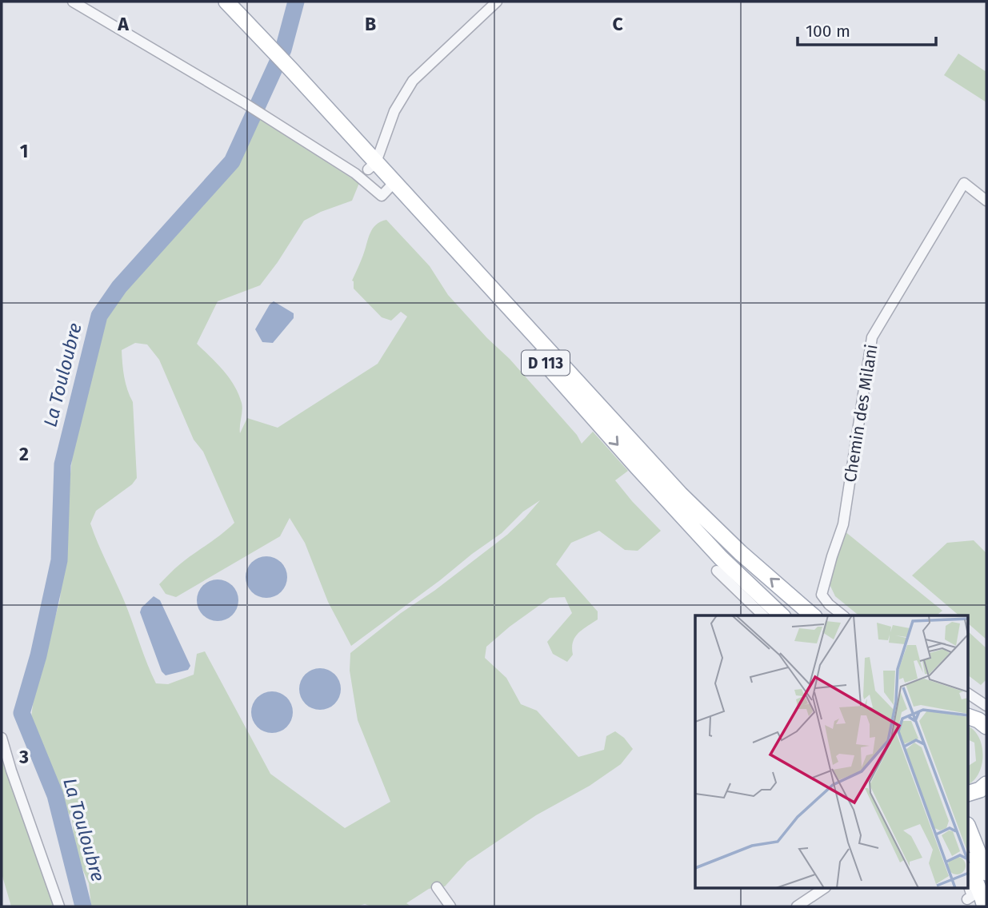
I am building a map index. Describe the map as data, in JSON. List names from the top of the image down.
{
  "streets": {
    "main road": ["D 113"],
    "street": ["Chemin des Milani"]
  },
  "water": ["La Touloubre"],
  "scale_bar": "100 m",
  "grid": {
    "columns": ["A", "B", "C"],
    "rows": ["1", "2", "3"]
  }
}
